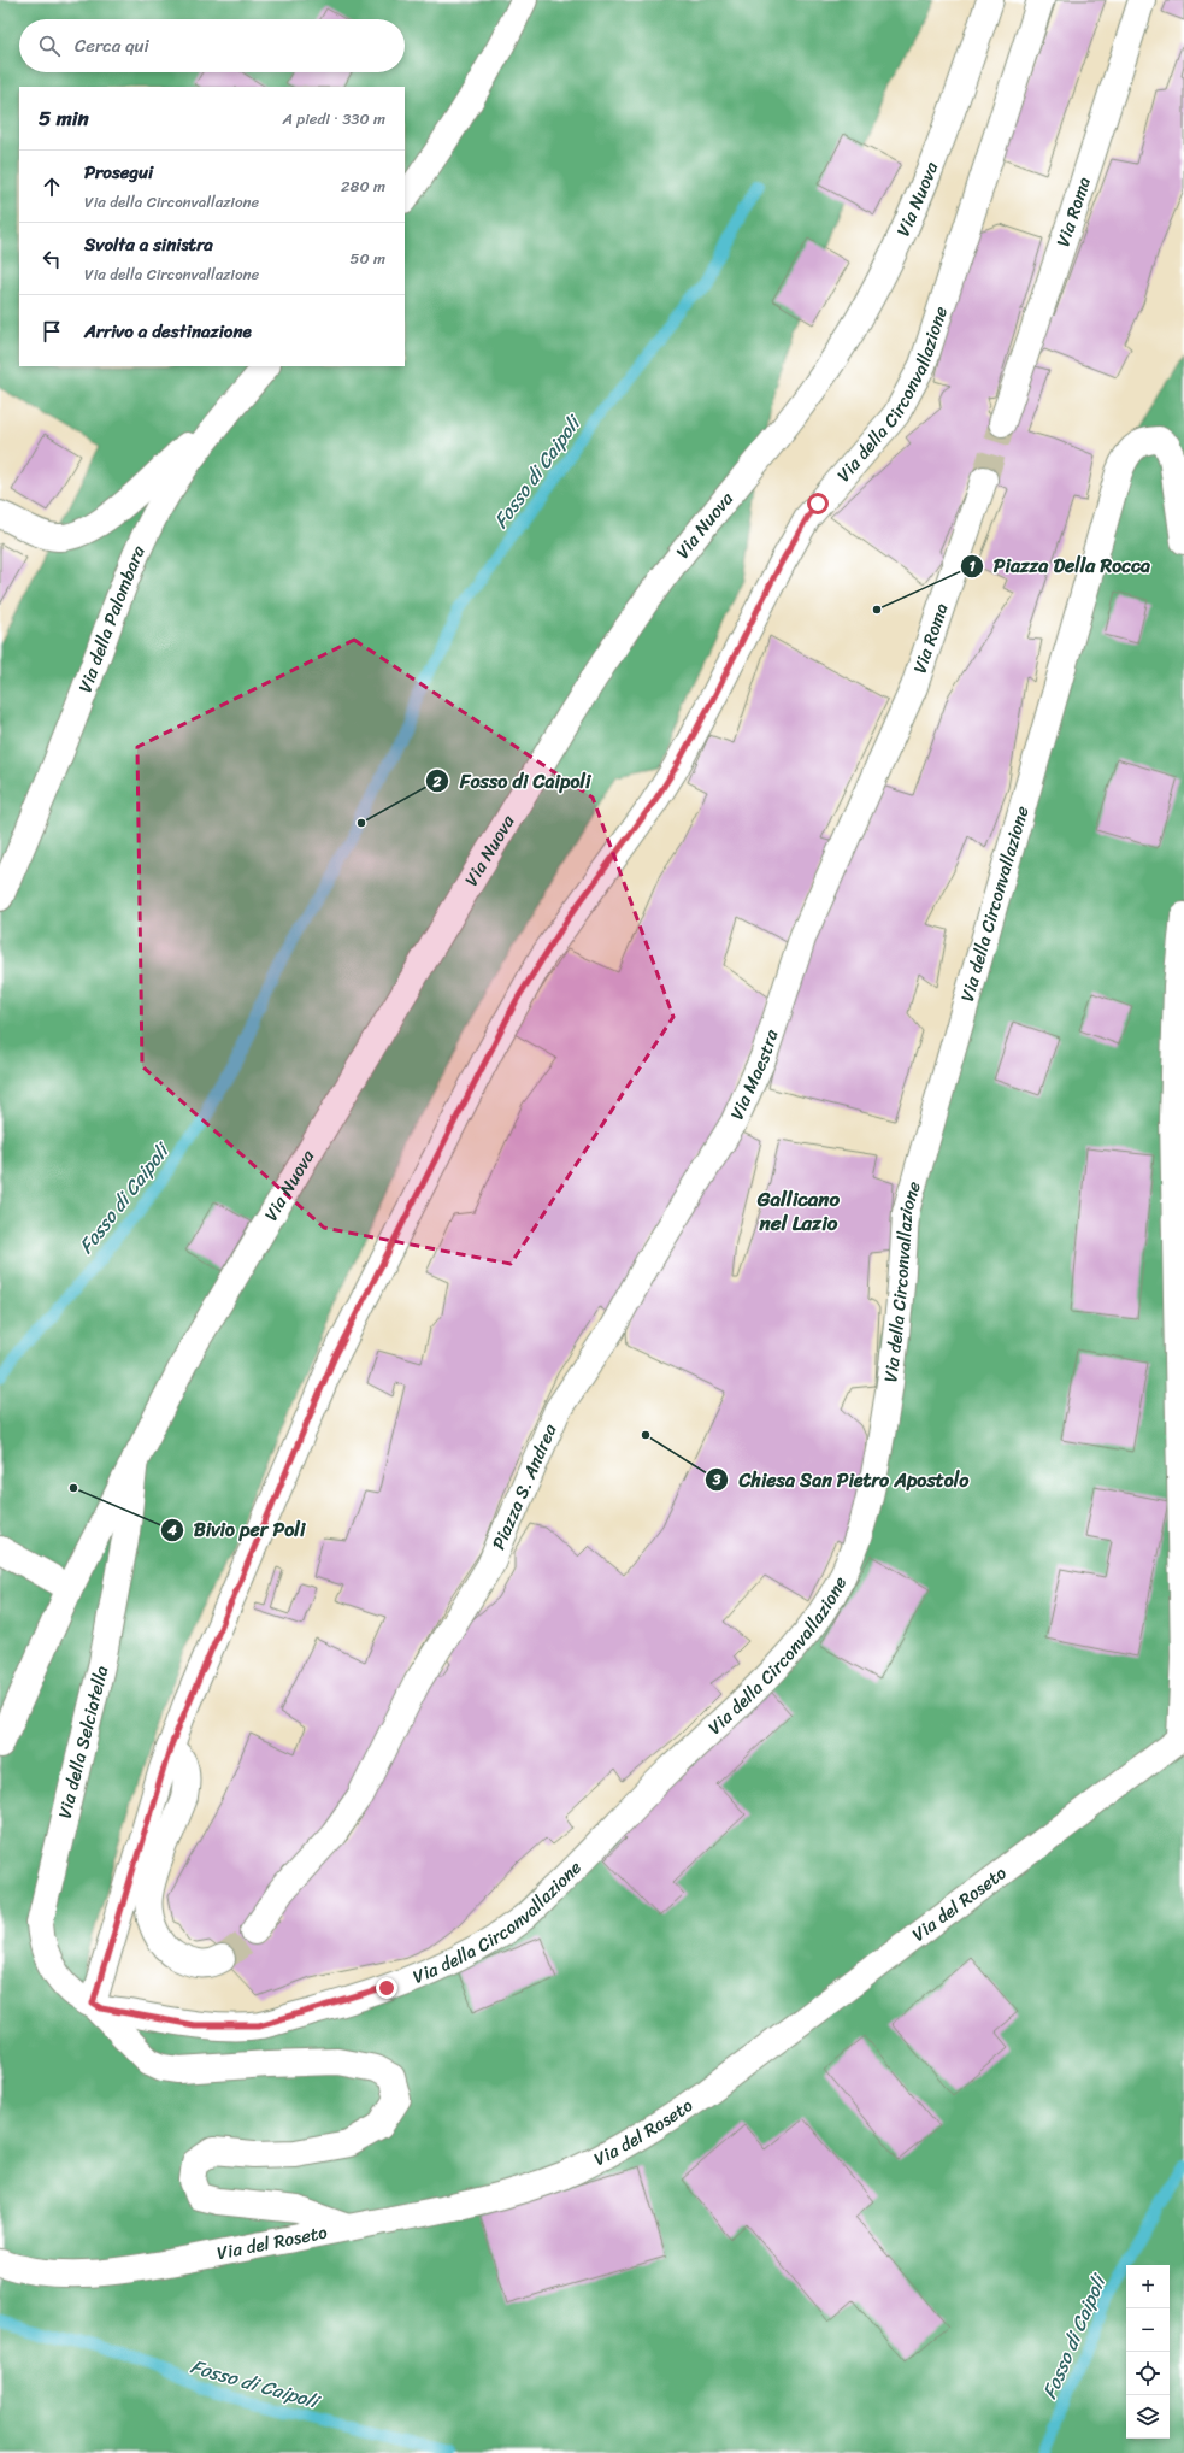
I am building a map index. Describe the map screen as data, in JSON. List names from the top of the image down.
{
  "streets": {
    "street": [
      "Via Nuova",
      "Via Roma",
      "Via della Circonvallazione",
      "Via della Palombara",
      "Via Maestra",
      "Piazza S. Andrea",
      "Via della Selciatella",
      "Via del Roseto"
    ]
  },
  "crossings": [
    ["Via Nuova", "Via della Selciatella"],
    ["Via Roma", "Via Maestra"],
    ["Via della Circonvallazione", "Via della Selciatella"],
    ["Via Maestra", "Piazza S. Andrea"]
  ],
  "districts": ["Gallicano nel Lazio"],
  "water": ["Fosso di Caipoli"],
  "places": [
    "Piazza Della Rocca",
    "Fosso di Caipoli",
    "Chiesa San Pietro Apostolo",
    "Bivio per Poli"
  ],
  "page": {
    "search": "Cerca qui",
    "heading": ["5 min", "A piedi · 330 m"],
    "list": [
      ["Prosegui", "Via della Circonvallazione", "280 m"],
      ["Svolta a sinistra", "Via della Circonvallazione", "50 m"],
      "Arrivo a destinazione"
    ],
    "map_buttons": ["+", "−"]
  }
}
